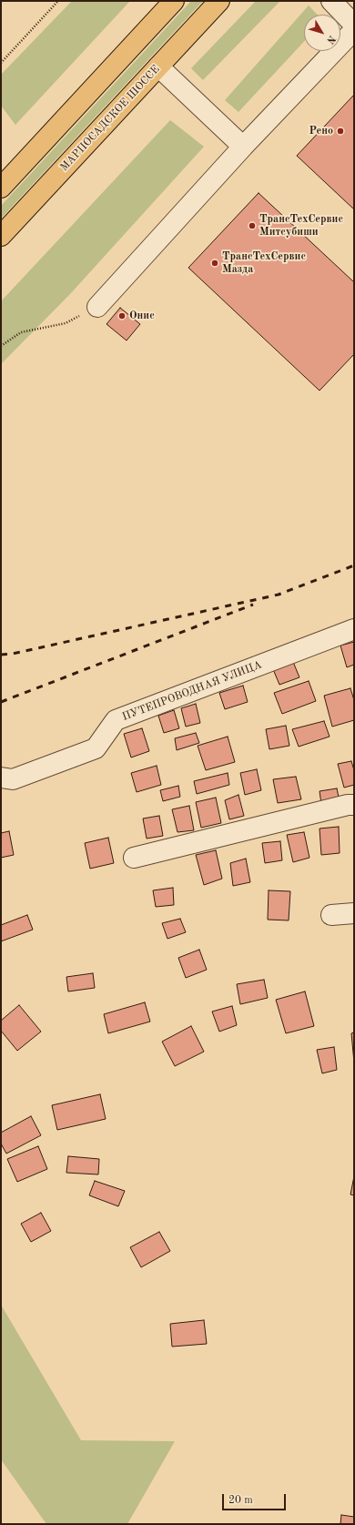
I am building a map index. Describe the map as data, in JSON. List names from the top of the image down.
{
  "streets": {
    "main road": ["МАРПОСАДСКОЕ ШОССЕ"],
    "street": ["ПУТЕПРОВОДНАЯ УЛИЦА"]
  },
  "places": [
    "Рено",
    "ТрансТехСервис Митсубиши",
    "ТрансТехСервис Мазда",
    "Онис"
  ],
  "scale_bar": "20 m",
  "north": "bottom right"
}
